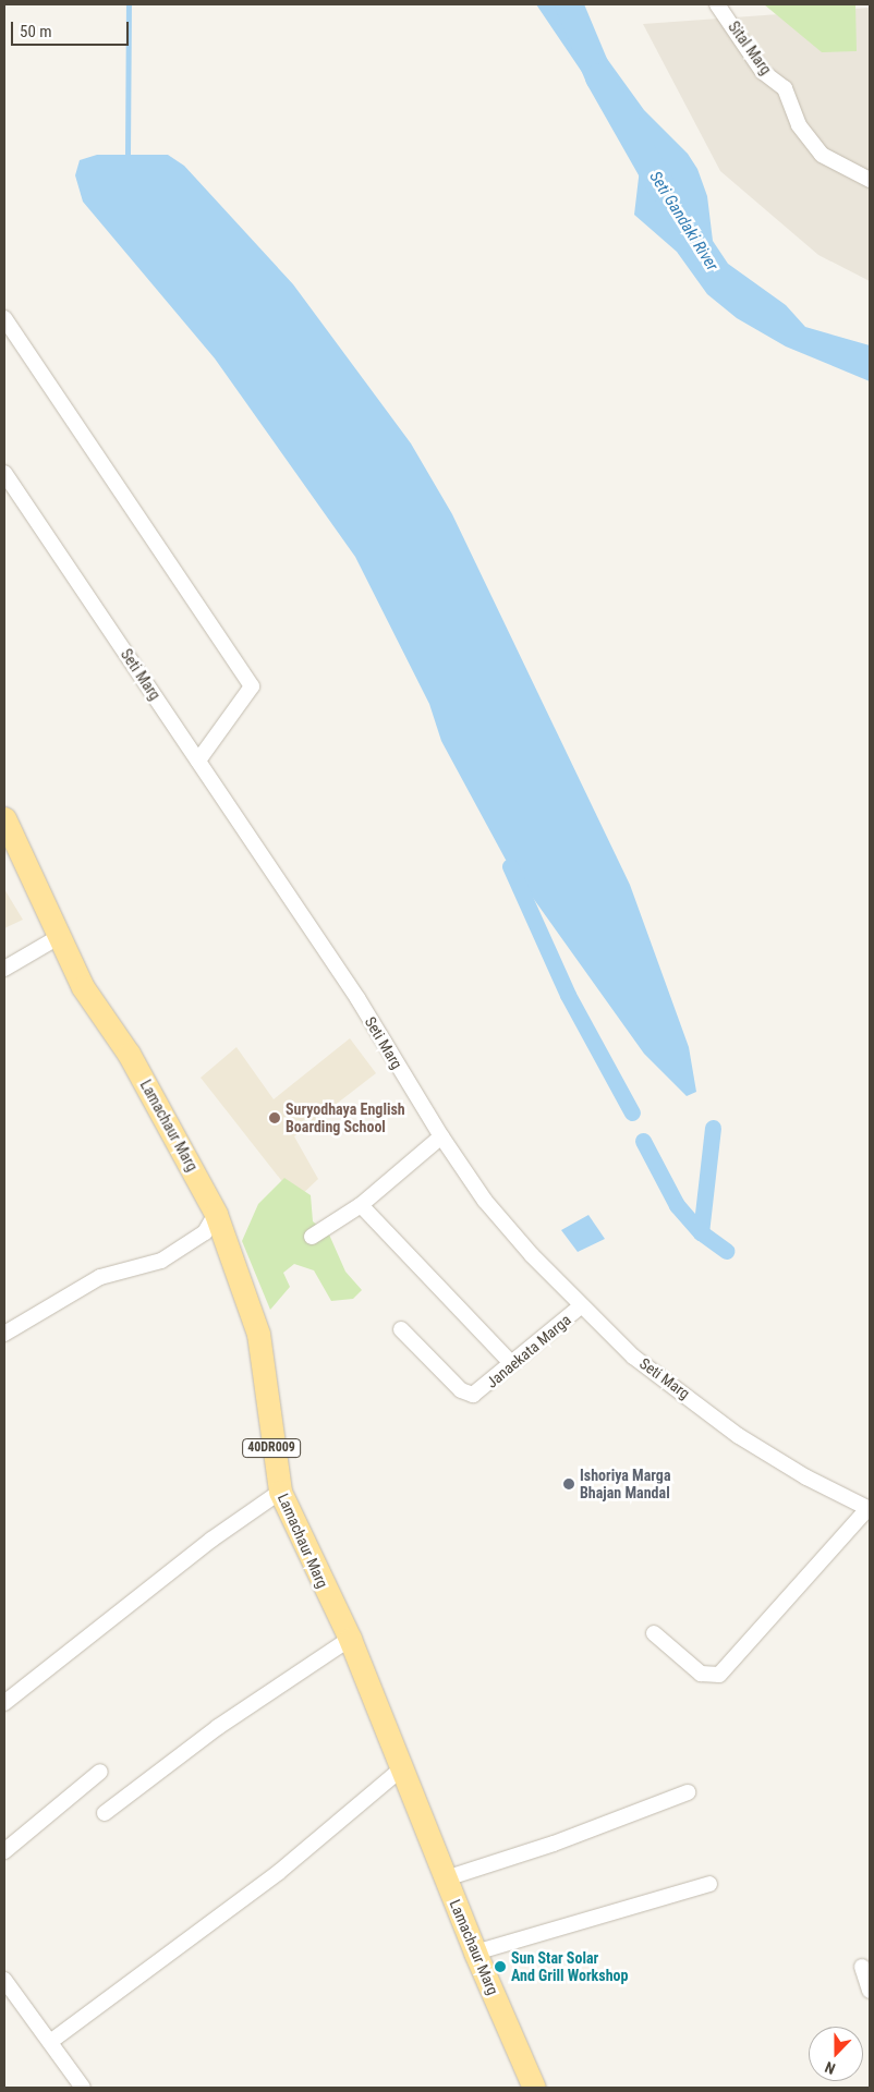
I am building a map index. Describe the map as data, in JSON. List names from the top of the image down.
{
  "streets": {
    "main road": ["Lamachaur Marg", "40DR009"],
    "street": ["Sital Marg", "Seti Marg", "Janaekata Marga"]
  },
  "crossings": [
    ["Seti Marg", "Janaekata Marga"]
  ],
  "water": ["Seti Gandaki River"],
  "places": ["Suryodhaya English Boarding School", "Ishoriya Marga Bhajan Mandal", "Sun Star Solar And Grill Workshop"],
  "scale_bar": "50 m",
  "north": "bottom"
}
